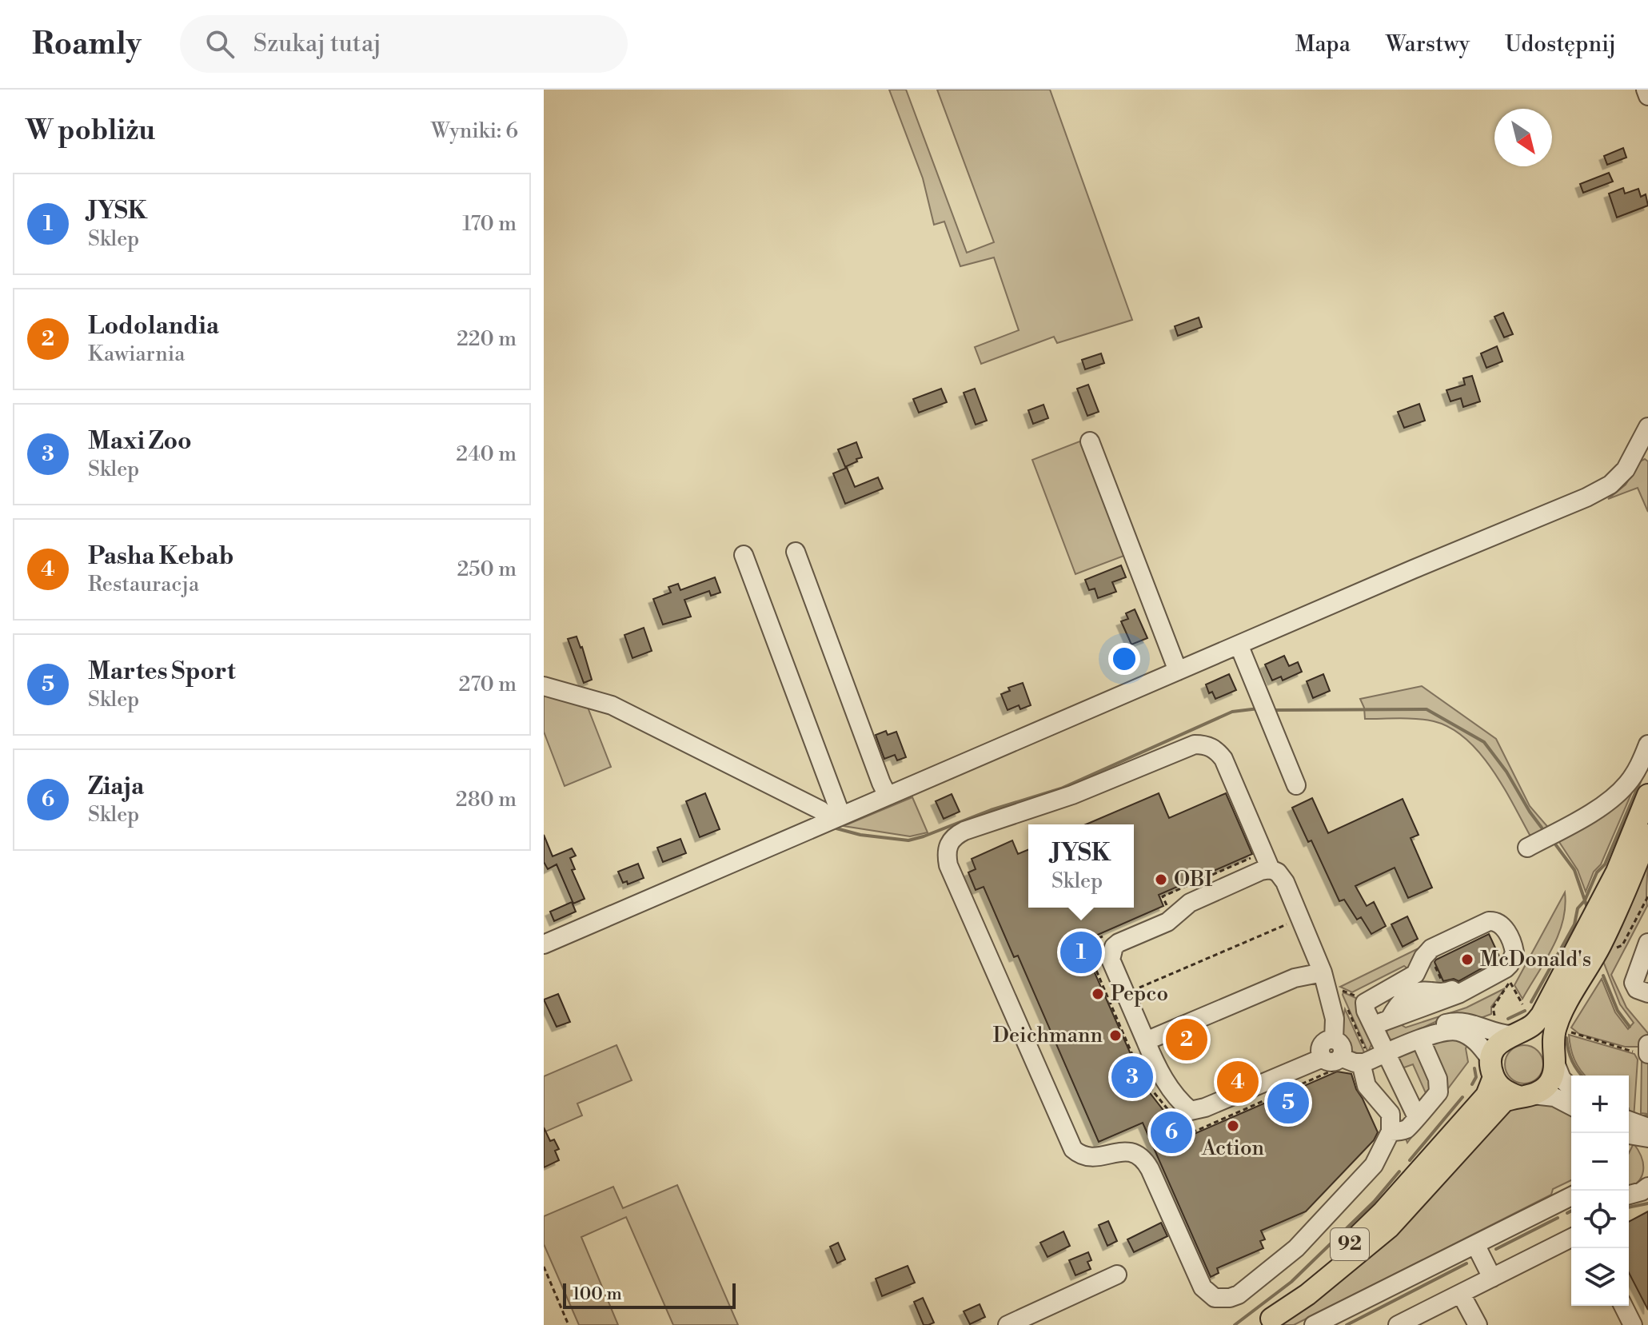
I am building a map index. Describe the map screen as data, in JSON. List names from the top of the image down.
{
  "streets": {
    "main road": ["92"]
  },
  "places": [
    "OBI",
    "McDonald's",
    "Pepco",
    "Deichmann",
    "Action"
  ],
  "scale_bar": "100 m",
  "north": "bottom right",
  "page": {
    "header": "Roamly",
    "search": "Szukaj tutaj",
    "nav": ["Mapa", "Warstwy", "Udostępnij"],
    "heading": ["W pobliżu", "Wyniki: 6"],
    "list": [
      {
        "mark": "1",
        "name": "JYSK",
        "note": "Sklep",
        "value": "170 m"
      },
      {
        "mark": "2",
        "name": "Lodolandia",
        "note": "Kawiarnia",
        "value": "220 m"
      },
      {
        "mark": "3",
        "name": "Maxi Zoo",
        "note": "Sklep",
        "value": "240 m"
      },
      {
        "mark": "4",
        "name": "Pasha Kebab",
        "note": "Restauracja",
        "value": "250 m"
      },
      {
        "mark": "5",
        "name": "Martes Sport",
        "note": "Sklep",
        "value": "270 m"
      },
      {
        "mark": "6",
        "name": "Ziaja",
        "note": "Sklep",
        "value": "280 m"
      }
    ],
    "popup": ["JYSK", "Sklep"],
    "pins": [
      "1",
      "2",
      "3",
      "4",
      "5",
      "6"
    ],
    "map_buttons": ["+", "−"],
    "scale": "100 m"
  }
}
